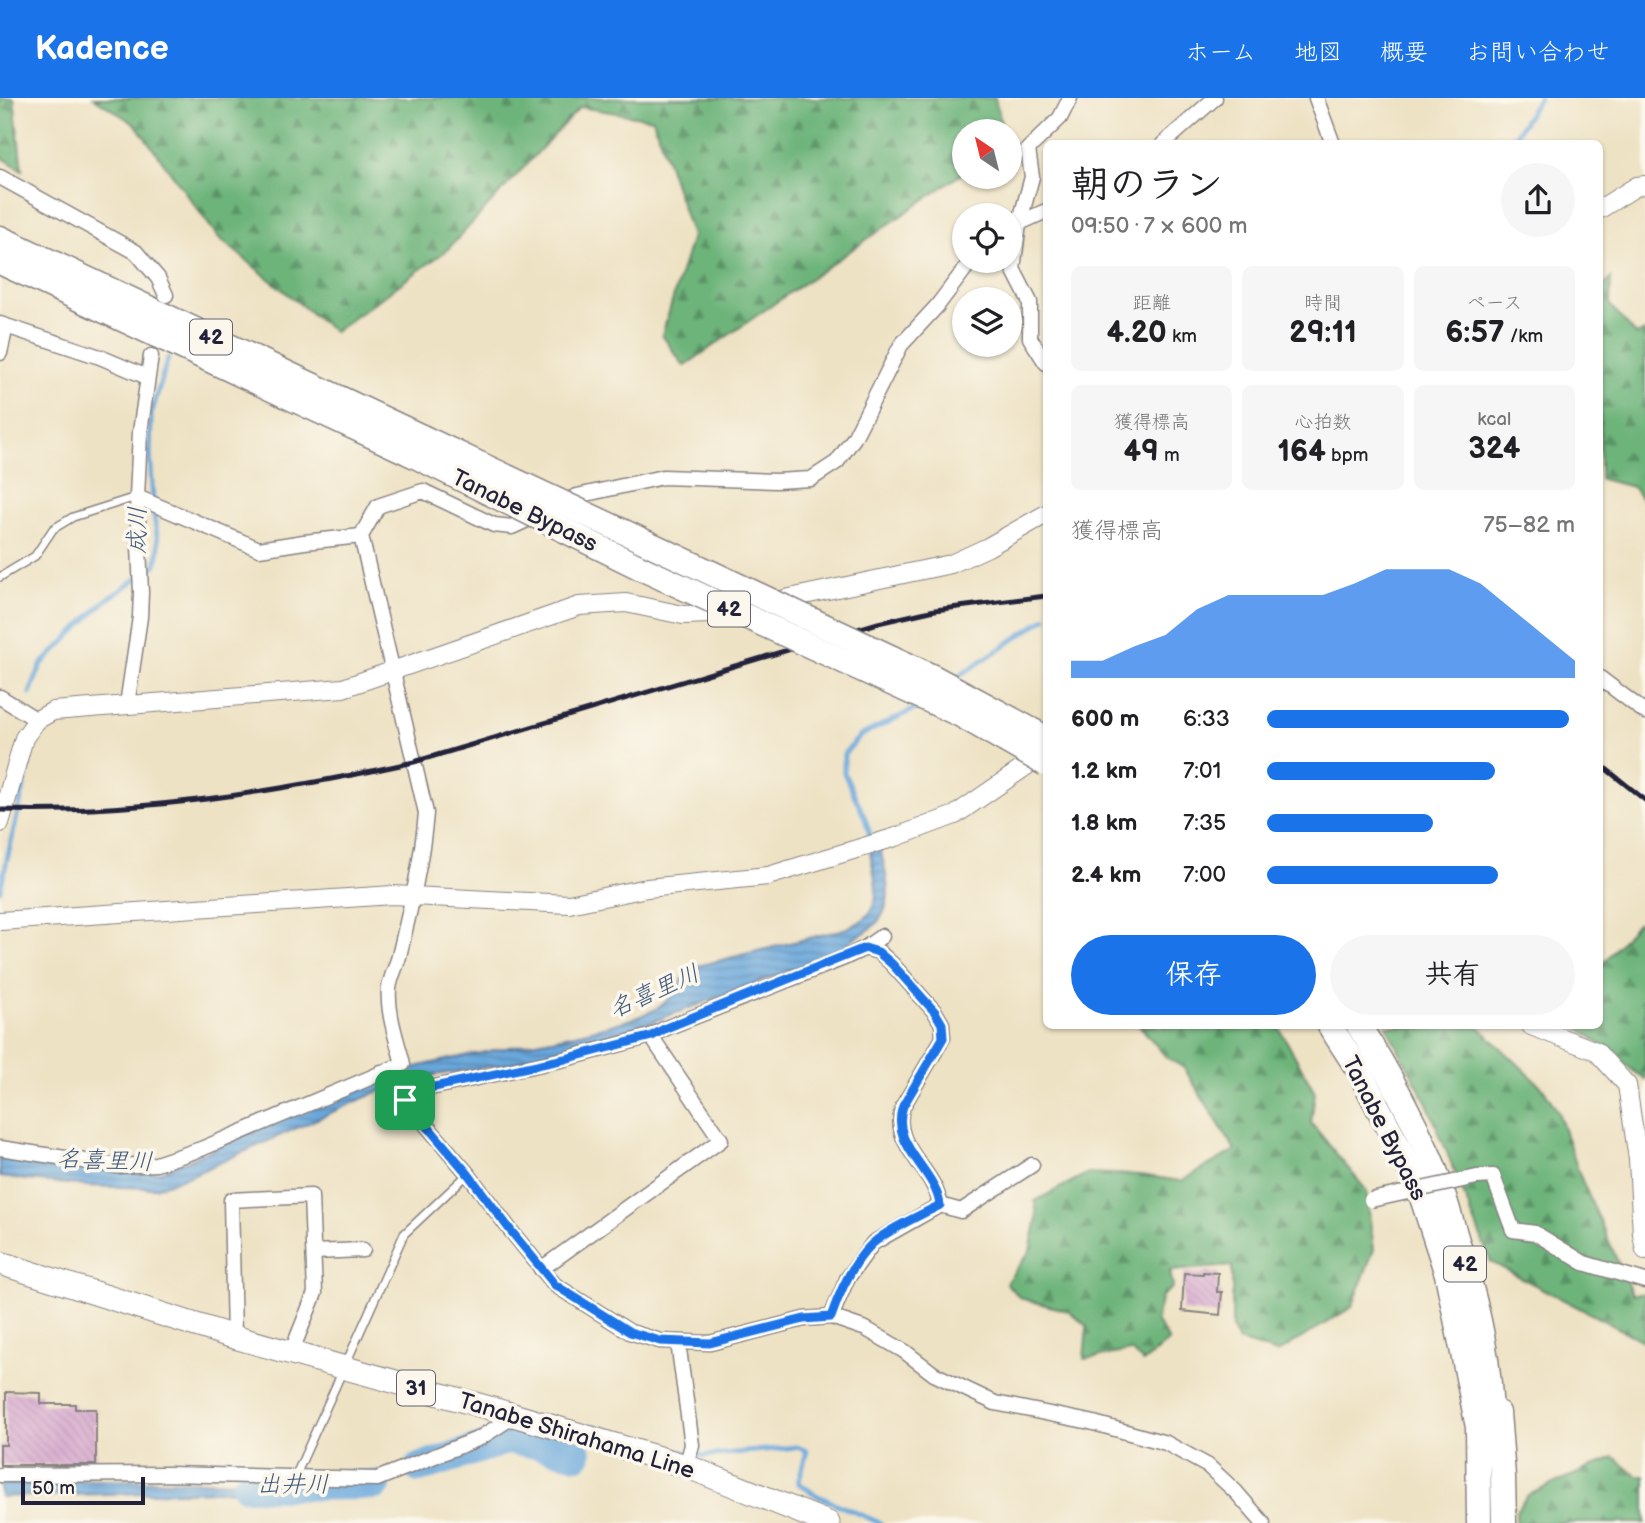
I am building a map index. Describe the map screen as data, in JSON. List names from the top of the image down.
{
  "streets": {
    "highway": ["42", "Tanabe Bypass"],
    "main road": ["31", "Tanabe Shirahama Line"]
  },
  "crossings": [
    ["42", "Tanabe Bypass"]
  ],
  "water": ["成川", "名喜里川", "出井川"],
  "scale_bar": "50 m",
  "north": "top left",
  "page": {
    "header": "Kadence",
    "nav": [
      "ホーム",
      "地図",
      "概要",
      "お問い合わせ"
    ],
    "heading": ["朝のラン", "09:50 · 7 × 600 m"],
    "stats": [
      ["距離", "4.20 km"],
      ["時間", "29:11"],
      ["ペース", "6:57 /km"],
      ["獲得標高", "49 m"],
      ["心拍数", "164 bpm"],
      ["kcal", "324"]
    ],
    "chart": ["獲得標高", "75–82 m"],
    "list": [
      {
        "name": "600 m",
        "note": "6:33"
      },
      {
        "name": "1.2 km",
        "note": "7:01"
      },
      {
        "name": "1.8 km",
        "note": "7:35"
      },
      {
        "name": "2.4 km",
        "note": "7:00"
      }
    ],
    "buttons": ["保存", "共有"],
    "scale": "50 m"
  }
}
